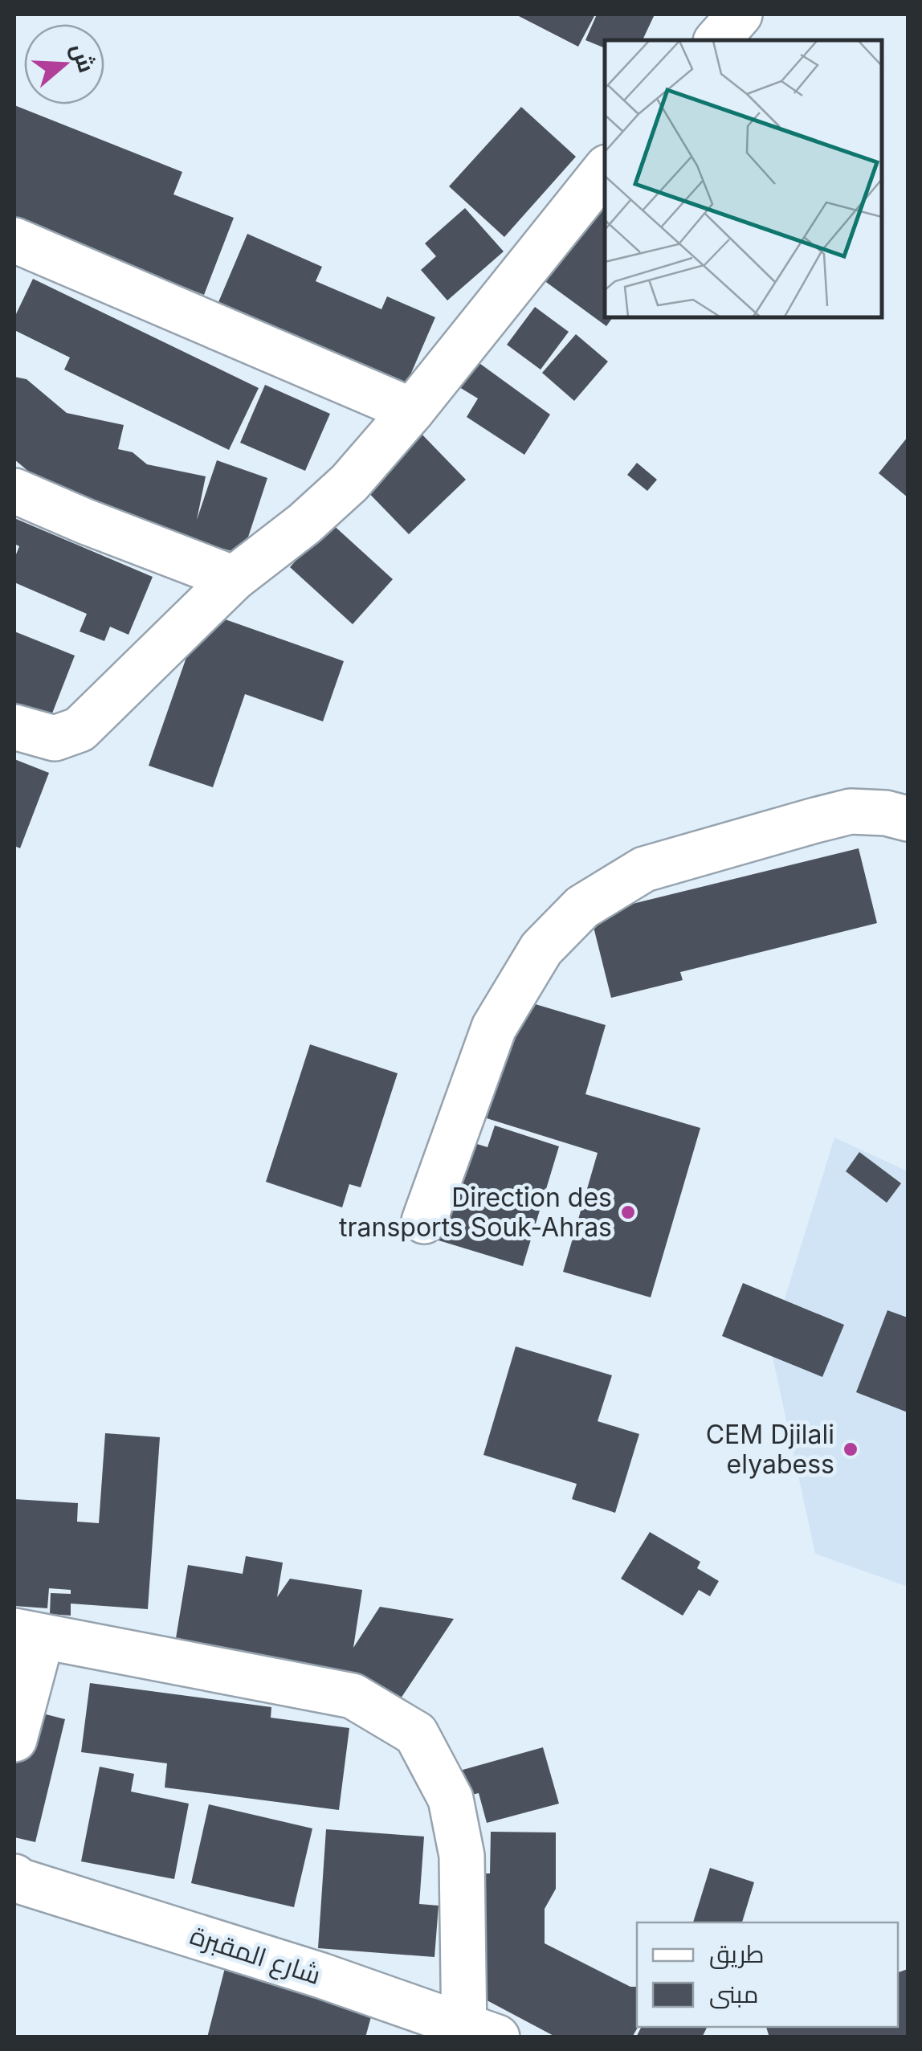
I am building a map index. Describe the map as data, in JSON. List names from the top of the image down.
{
  "streets": {
    "street": ["شارع المقبرة"]
  },
  "places": ["Direction des transports Souk-Ahras", "CEM Djilali elyabess"],
  "legend": ["طريق", "مبنى"],
  "north": "right"
}
